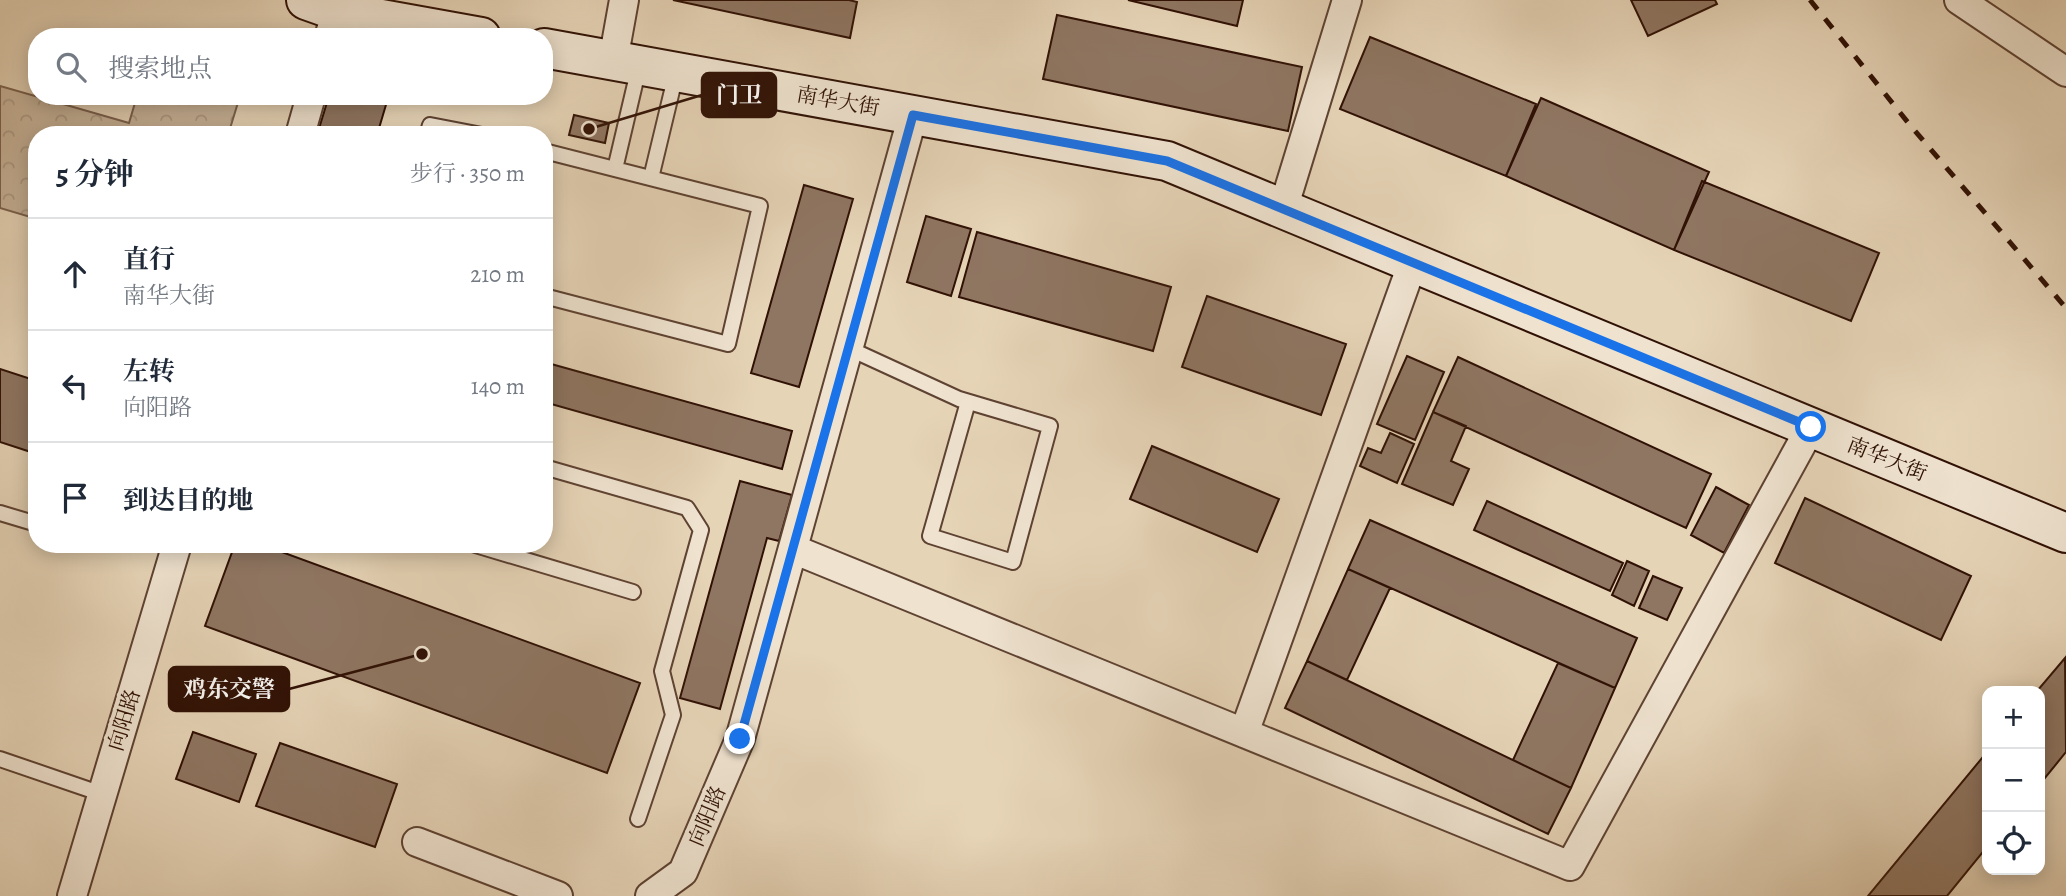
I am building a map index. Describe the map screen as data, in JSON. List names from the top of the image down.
{
  "streets": {
    "main road": ["南华大街"],
    "street": ["向阳路"]
  },
  "crossings": [
    ["南华大街", "向阳路"]
  ],
  "places": ["门卫", "鸡东交警"],
  "page": {
    "search": "搜索地点",
    "heading": ["5 分钟", "步行 · 350 m"],
    "list": [
      ["直行", "南华大街", "210 m"],
      ["左转", "向阳路", "140 m"],
      "到达目的地"
    ],
    "map_buttons": ["+", "−"]
  }
}
